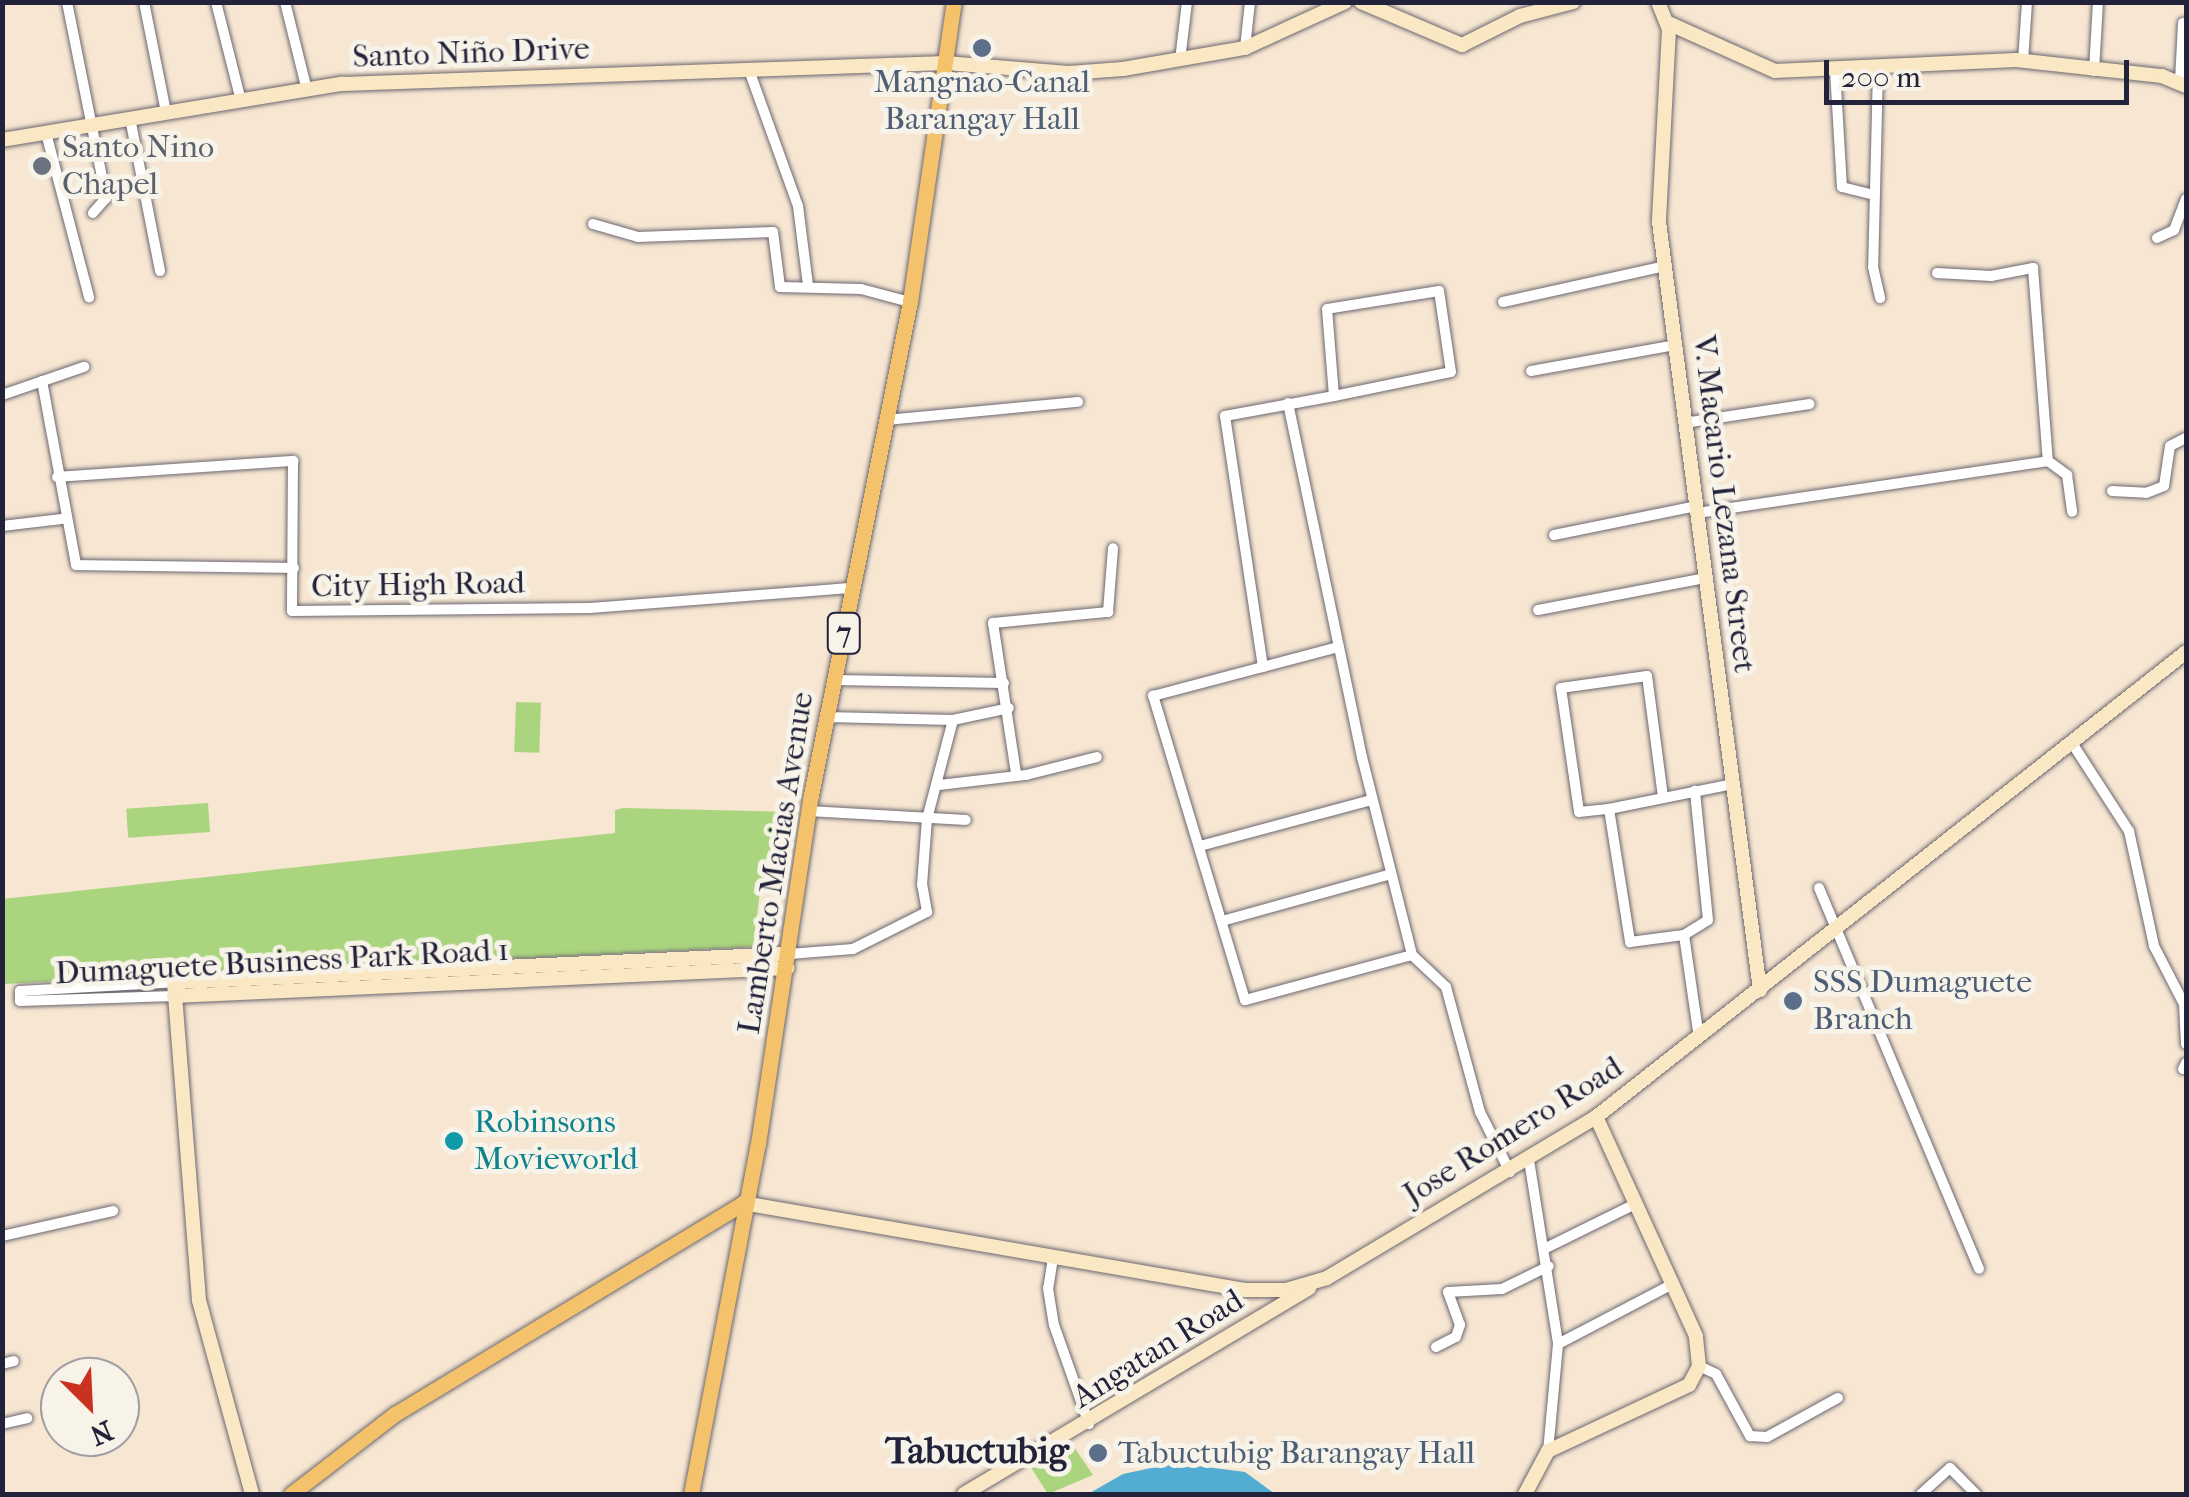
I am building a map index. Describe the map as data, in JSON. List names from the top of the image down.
{
  "streets": {
    "main road": ["7", "Lamberto Macias Avenue"],
    "street": [
      "Santo Niño Drive",
      "V. Macario Lezana Street",
      "City High Road",
      "Dumaguete Business Park Road 1",
      "Jose Romero Road",
      "Angatan Road"
    ]
  },
  "crossings": [
    ["Santo Niño Drive", "Lamberto Macias Avenue"],
    ["V. Macario Lezana Street", "Jose Romero Road"],
    ["City High Road", "Lamberto Macias Avenue"],
    ["Lamberto Macias Avenue", "Dumaguete Business Park Road 1"],
    ["Lamberto Macias Avenue", "Jose Romero Road"],
    ["Jose Romero Road", "Angatan Road"]
  ],
  "districts": ["Tabuctubig"],
  "places": [
    "Mangnao-Canal Barangay Hall",
    "Santo Nino Chapel",
    "SSS Dumaguete Branch",
    "Robinsons Movieworld",
    "Tabuctubig Barangay Hall"
  ],
  "scale_bar": "200 m",
  "north": "bottom right"
}
